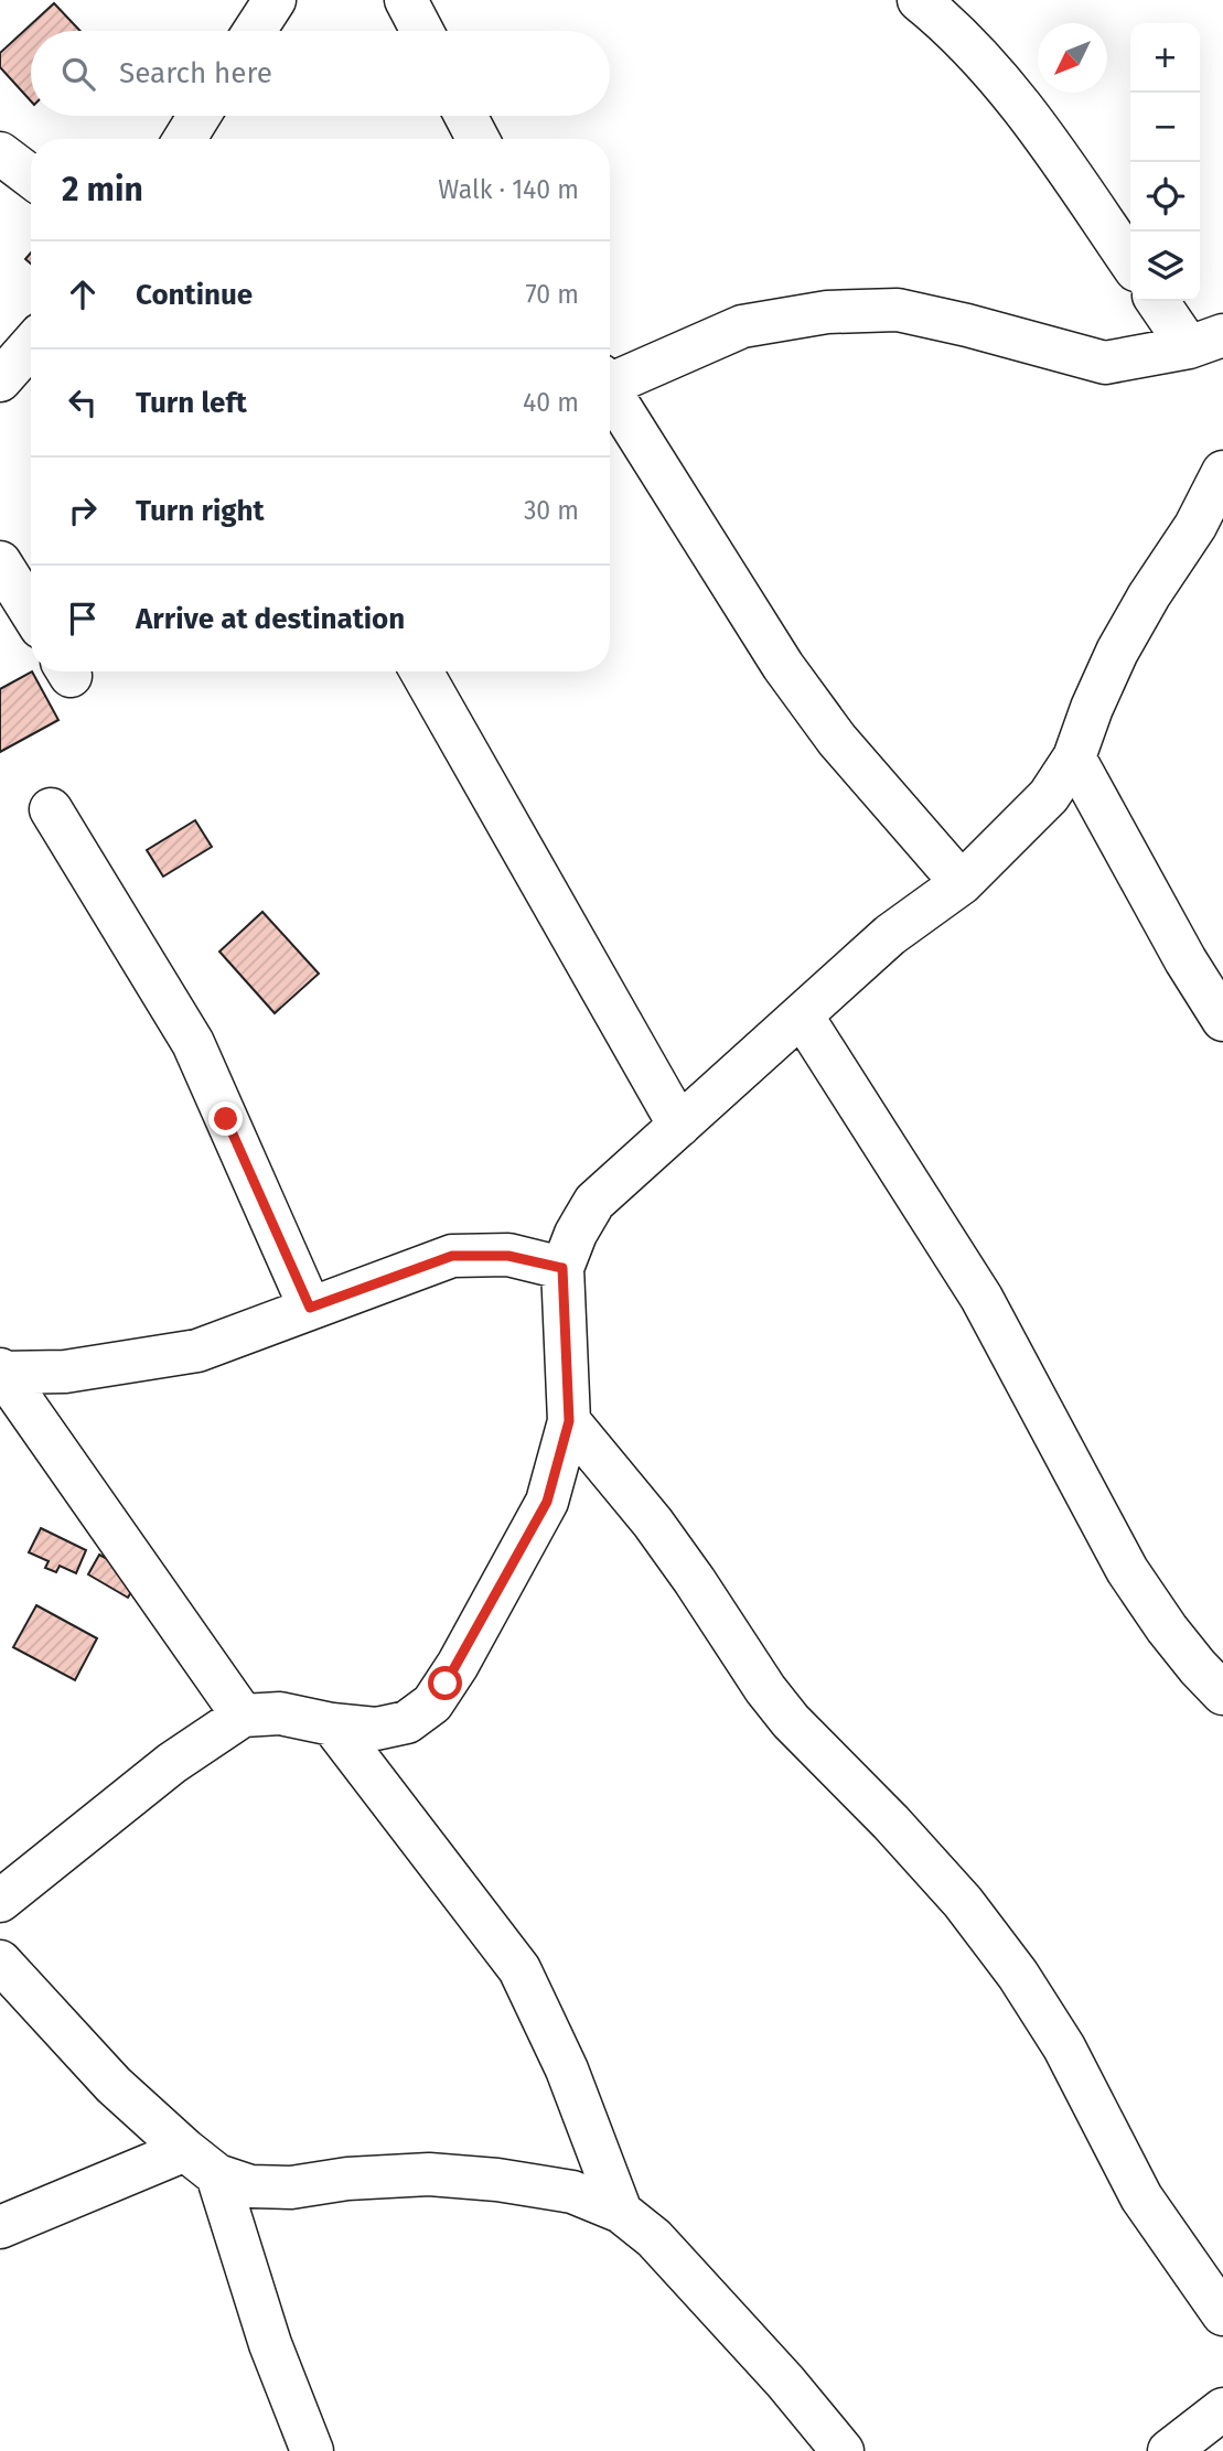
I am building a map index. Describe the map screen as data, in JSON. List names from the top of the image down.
{
  "north": "bottom left",
  "page": {
    "map_buttons": ["+", "−"],
    "search": "Search here",
    "heading": ["2 min", "Walk · 140 m"],
    "list": [
      ["Continue", "70 m"],
      ["Turn left", "40 m"],
      ["Turn right", "30 m"],
      "Arrive at destination"
    ]
  }
}
